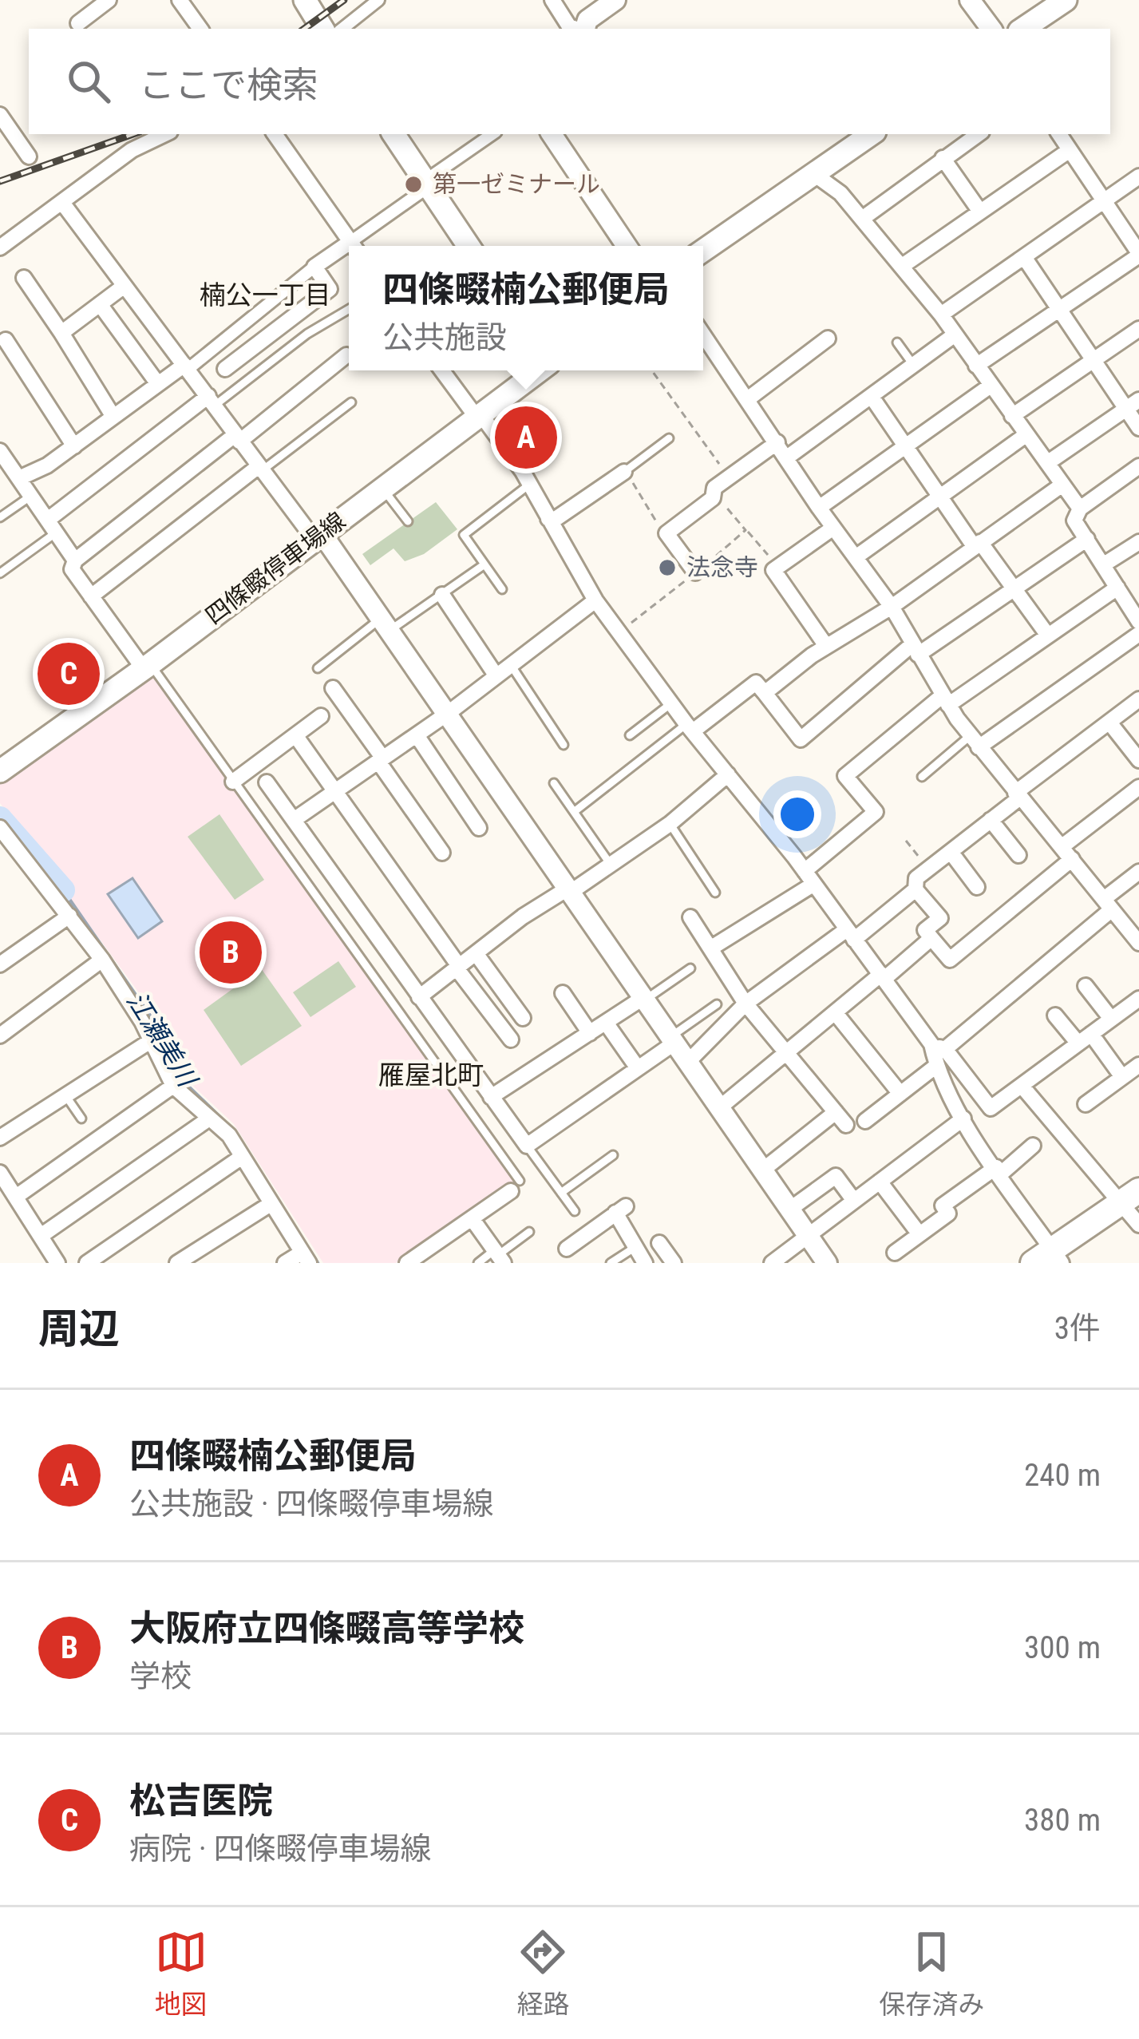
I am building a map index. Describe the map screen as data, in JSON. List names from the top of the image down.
{
  "streets": {
    "main road": ["四條畷停車場線"]
  },
  "districts": ["楠公一丁目", "雁屋北町"],
  "water": ["江瀬美川"],
  "places": ["第一ゼミナール", "法念寺"],
  "page": {
    "search": "ここで検索",
    "popup": ["四條畷楠公郵便局", "公共施設"],
    "pins": ["A", "C", "B"],
    "heading": ["周辺", "3件"],
    "list": [
      {
        "mark": "A",
        "name": "四條畷楠公郵便局",
        "note": "公共施設 · 四條畷停車場線",
        "value": "240 m"
      },
      {
        "mark": "B",
        "name": "大阪府立四條畷高等学校",
        "note": "学校",
        "value": "300 m"
      },
      {
        "mark": "C",
        "name": "松吉医院",
        "note": "病院 · 四條畷停車場線",
        "value": "380 m"
      }
    ],
    "nav": ["地図", "経路", "保存済み"]
  }
}
